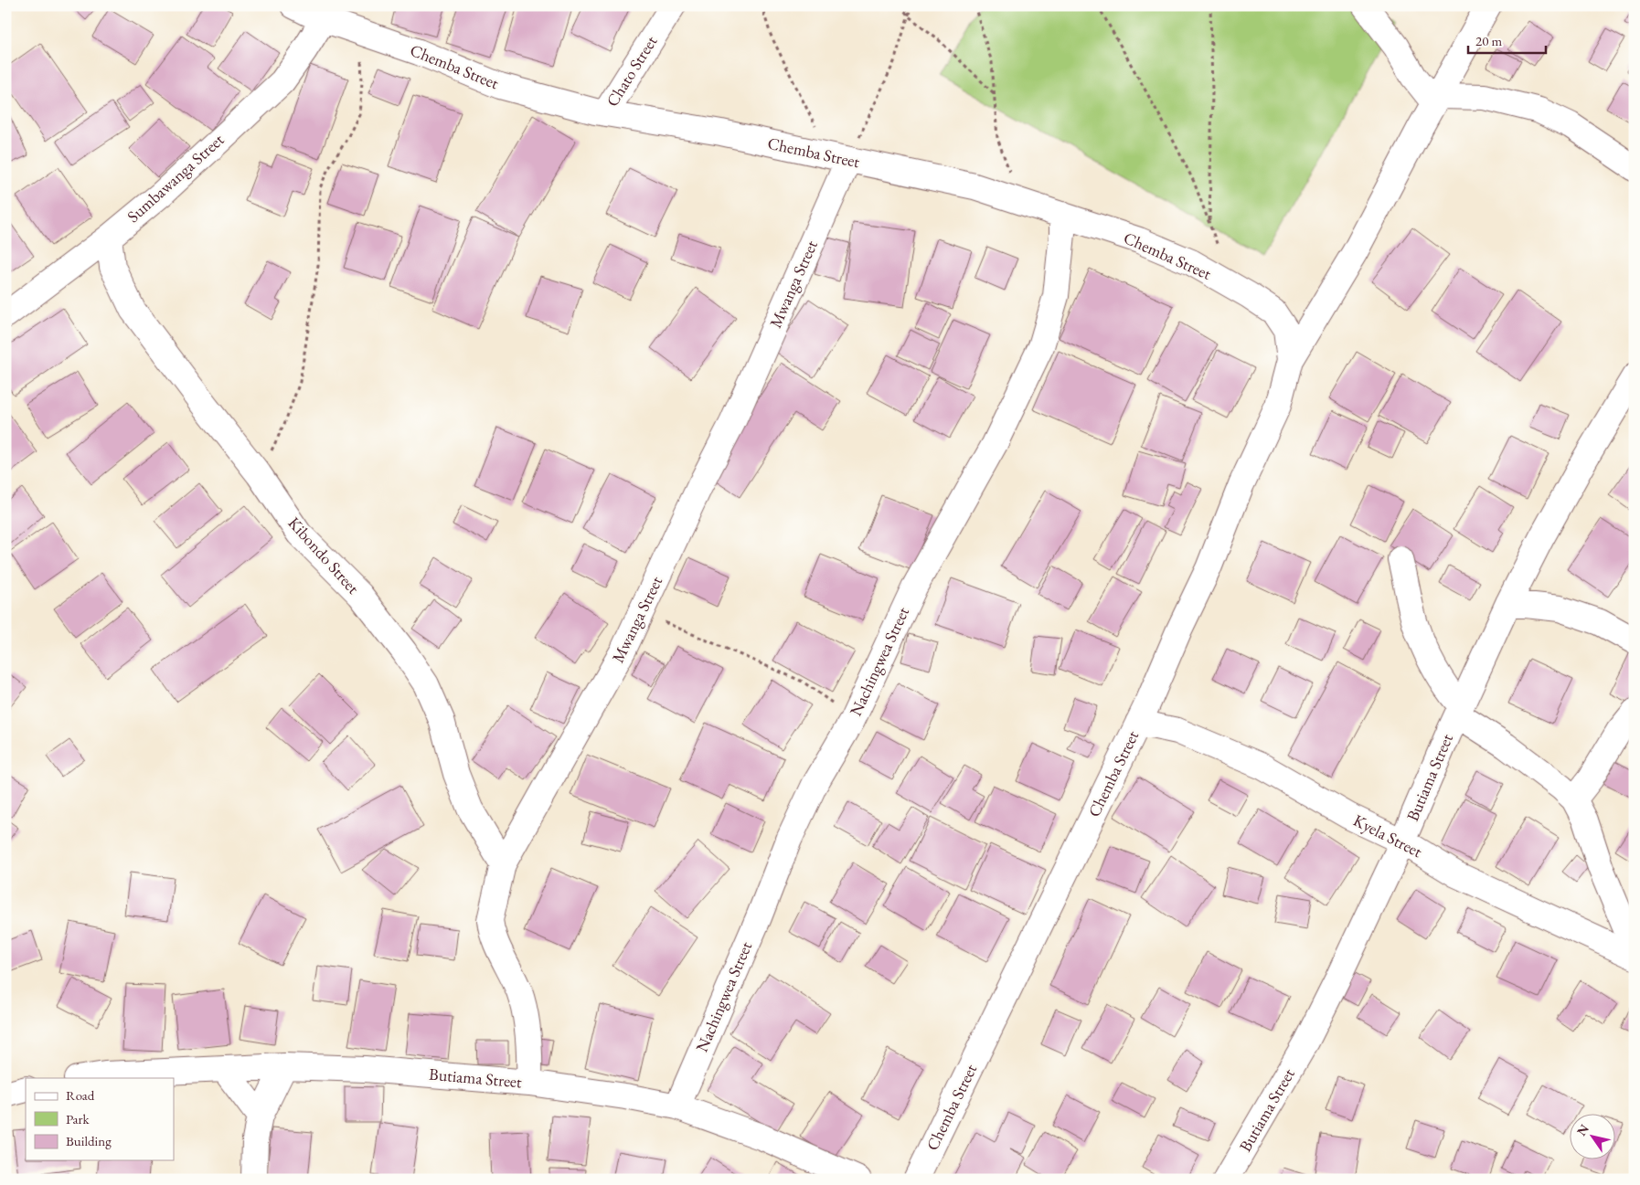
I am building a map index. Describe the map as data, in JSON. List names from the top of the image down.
{
  "streets": {
    "street": [
      "Chemba Street",
      "Chato Street",
      "Sumbawanga Street",
      "Mwanga Street",
      "Kibondo Street",
      "Nachingwea Street",
      "Butiama Street",
      "Kyela Street"
    ]
  },
  "crossings": [
    ["Chemba Street", "Chato Street"],
    ["Chemba Street", "Sumbawanga Street"],
    ["Chemba Street", "Mwanga Street"],
    ["Chemba Street", "Nachingwea Street"],
    ["Chemba Street", "Kyela Street"],
    ["Sumbawanga Street", "Kibondo Street"],
    ["Mwanga Street", "Kibondo Street"],
    ["Mwanga Street", "Butiama Street"],
    ["Nachingwea Street", "Butiama Street"],
    ["Butiama Street", "Kyela Street"]
  ],
  "legend": ["Road", "Park", "Building"],
  "scale_bar": "20 m",
  "north": "top left"
}
